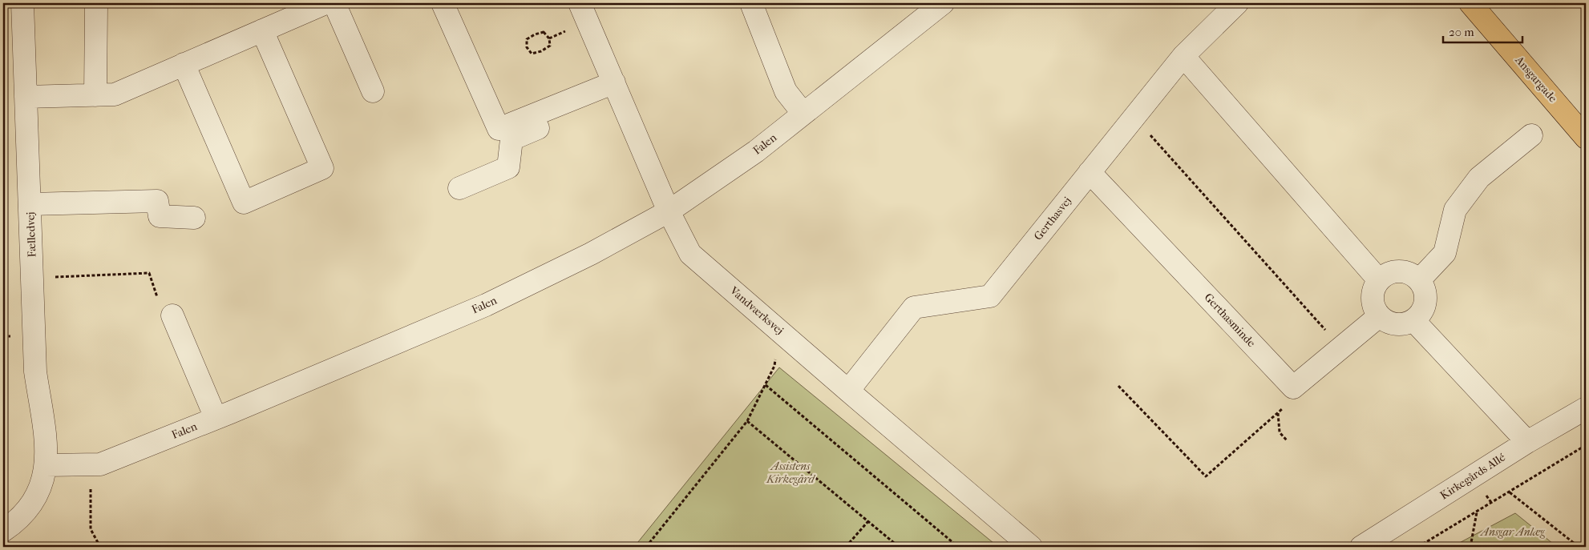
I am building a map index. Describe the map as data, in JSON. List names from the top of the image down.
{
  "streets": {
    "main road": ["Ansgargade"],
    "street": [
      "Falen",
      "Gerthasvej",
      "Fælledvej",
      "Vandværksvej",
      "Gerthasminde",
      "Kirkegårds Allé"
    ]
  },
  "crossings": [
    ["Falen", "Fælledvej"],
    ["Falen", "Vandværksvej"],
    ["Gerthasvej", "Vandværksvej"],
    ["Gerthasvej", "Gerthasminde"]
  ],
  "parks": ["Assistens Kirkegård", "Ansgar Anlæg"],
  "scale_bar": "20 m"
}
